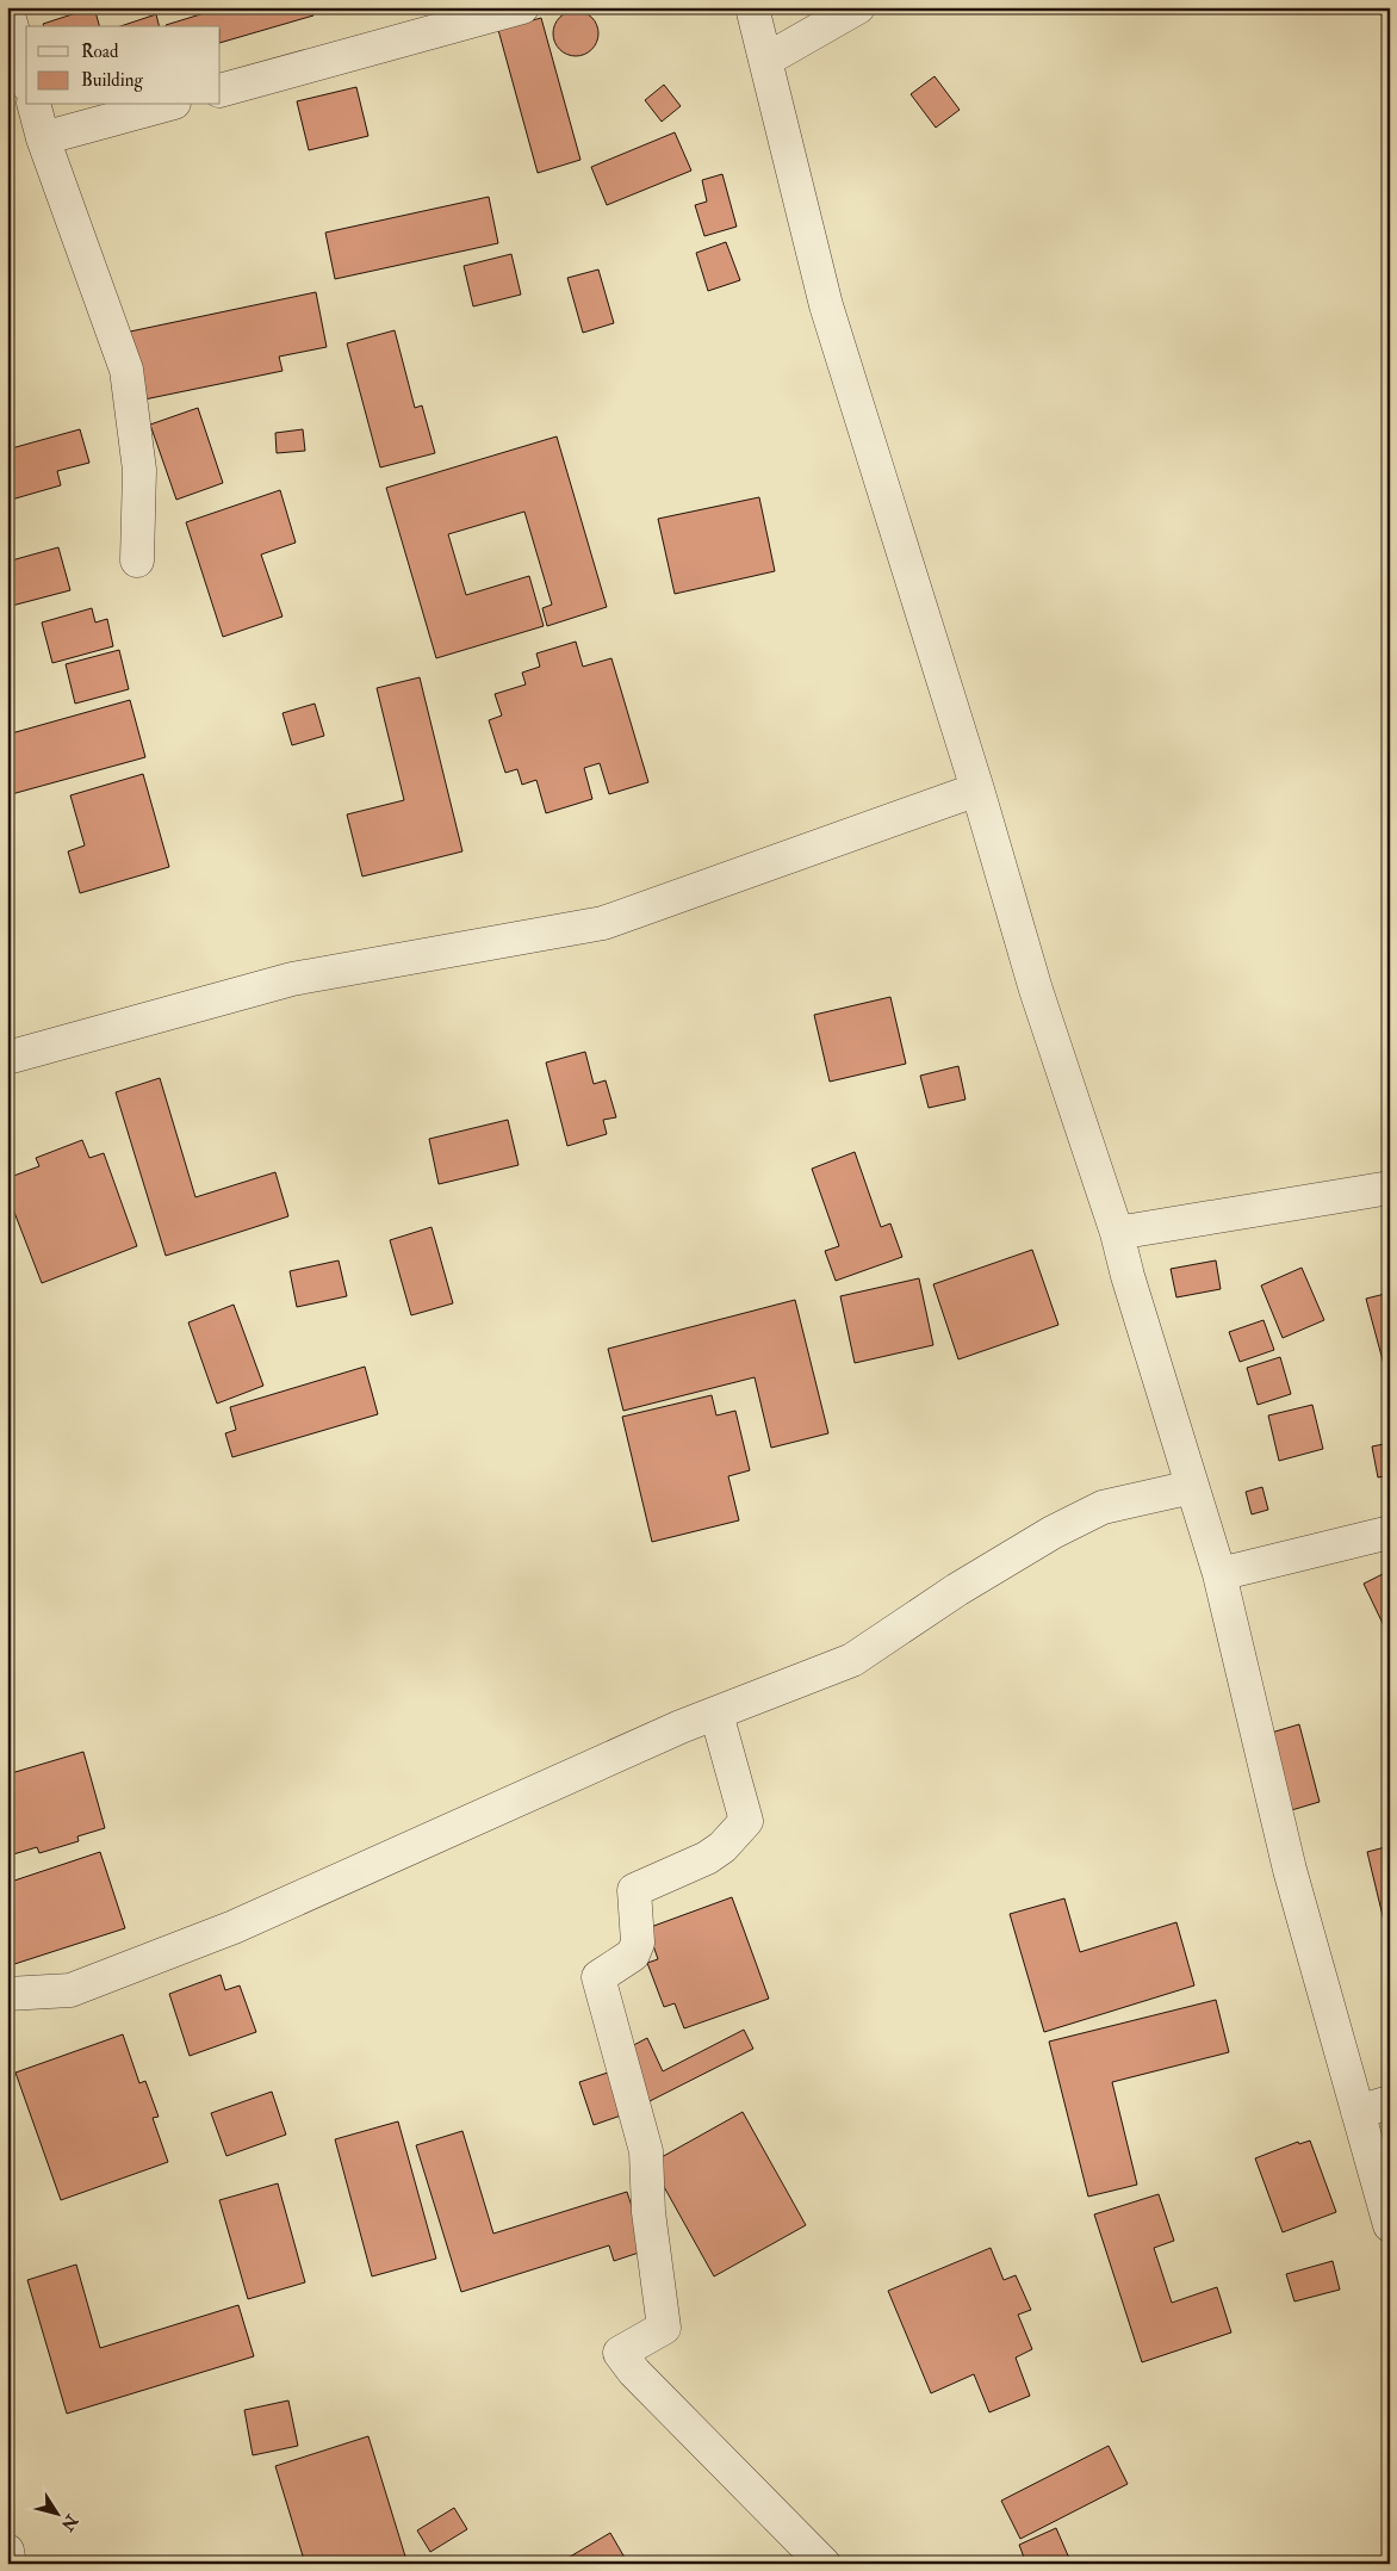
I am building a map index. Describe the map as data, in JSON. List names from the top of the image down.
{
  "legend": ["Road", "Building"],
  "north": "bottom right"
}
